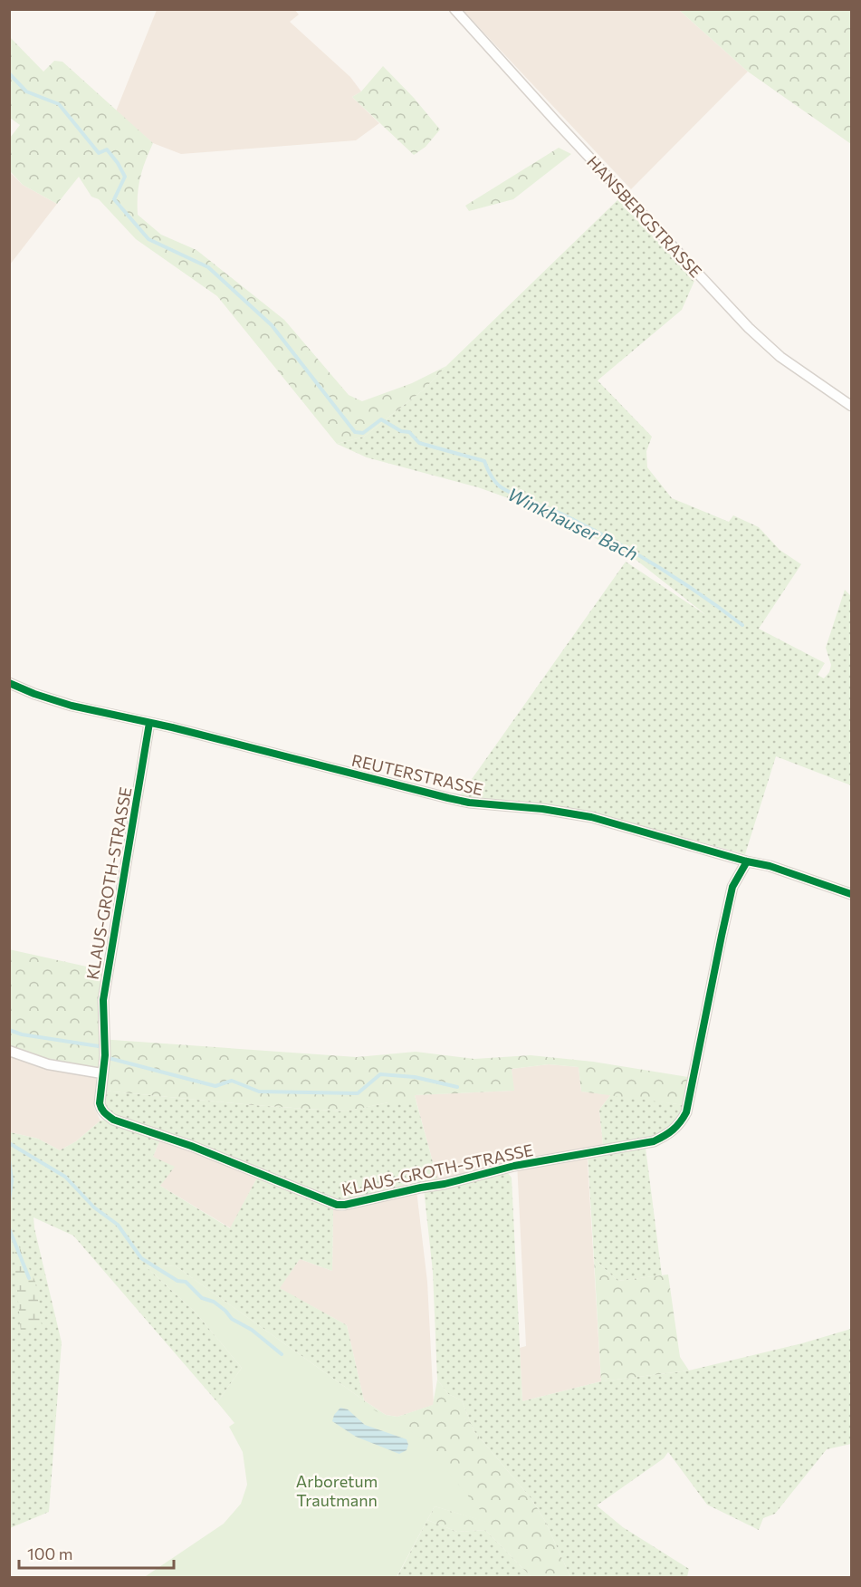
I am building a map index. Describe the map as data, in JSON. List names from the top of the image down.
{
  "streets": {
    "street": ["HANSBERGSTRASSE", "REUTERSTRASSE", "KLAUS-GROTH-STRASSE"]
  },
  "crossings": [
    ["REUTERSTRASSE", "KLAUS-GROTH-STRASSE"]
  ],
  "water": ["Winkhauser Bach"],
  "parks": ["Arboretum Trautmann"],
  "scale_bar": "100 m"
}
